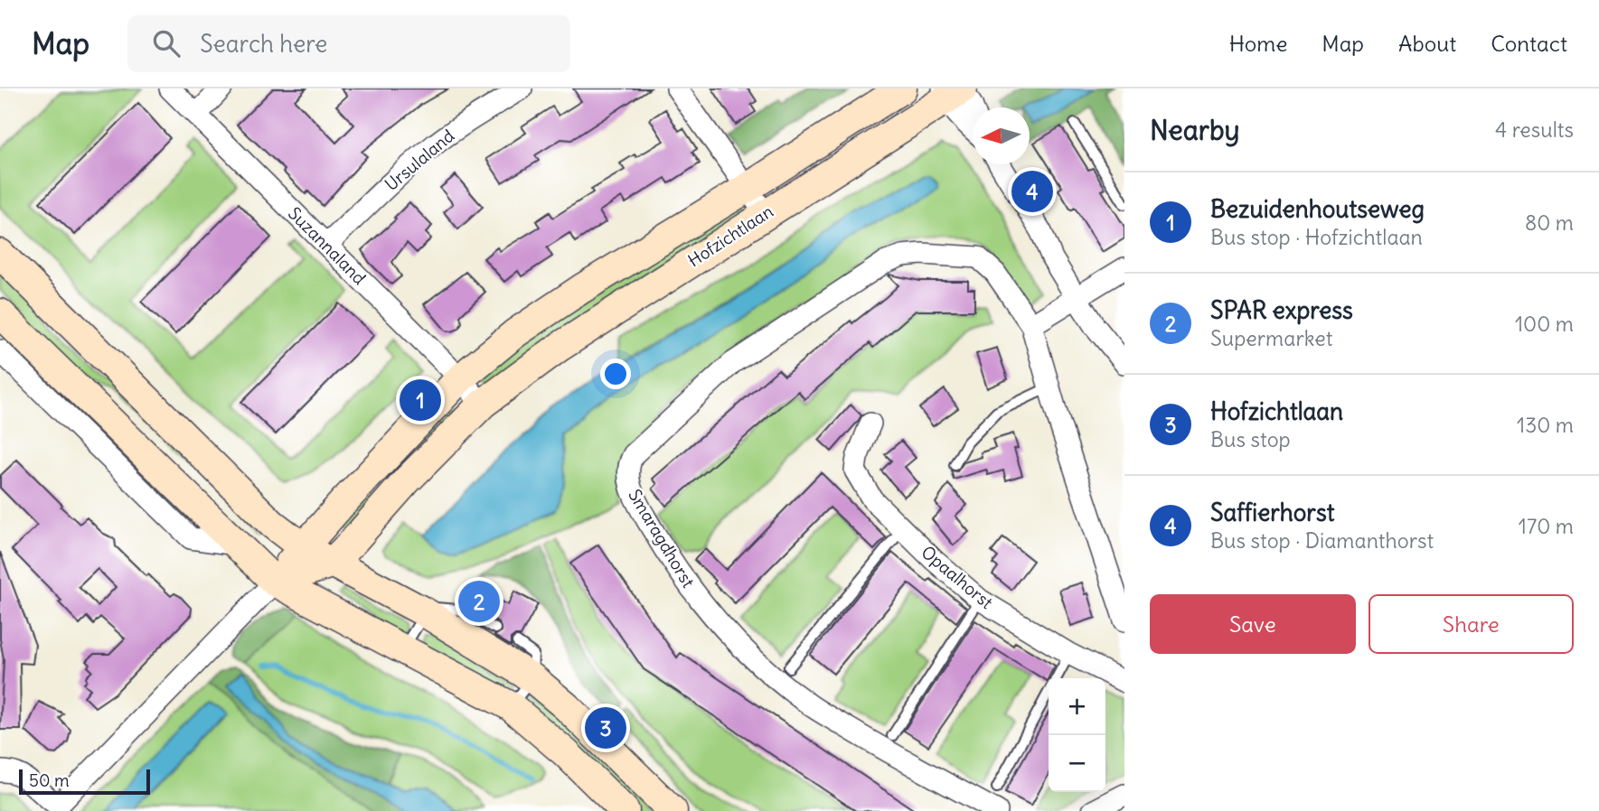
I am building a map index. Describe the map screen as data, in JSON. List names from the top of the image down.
{
  "streets": {
    "main road": ["Hofzichtlaan"],
    "street": [
      "Ursulaland",
      "Suzannaland",
      "Smaragdhorst",
      "Opaalhorst"
    ]
  },
  "crossings": [
    ["Ursulaland", "Suzannaland"],
    ["Hofzichtlaan", "Suzannaland"]
  ],
  "scale_bar": "50 m",
  "north": "left",
  "page": {
    "header": "Map",
    "search": "Search here",
    "nav": [
      "Home",
      "Map",
      "About",
      "Contact"
    ],
    "heading": ["Nearby", "4 results"],
    "pins": [
      "4",
      "1",
      "2",
      "3"
    ],
    "list": [
      {
        "mark": "1",
        "name": "Bezuidenhoutseweg",
        "note": "Bus stop · Hofzichtlaan",
        "value": "80 m"
      },
      {
        "mark": "2",
        "name": "SPAR express",
        "note": "Supermarket",
        "value": "100 m"
      },
      {
        "mark": "3",
        "name": "Hofzichtlaan",
        "note": "Bus stop",
        "value": "130 m"
      },
      {
        "mark": "4",
        "name": "Saffierhorst",
        "note": "Bus stop · Diamanthorst",
        "value": "170 m"
      }
    ],
    "buttons": ["Save", "Share"],
    "map_buttons": ["+", "−"],
    "scale": "50 m"
  }
}
